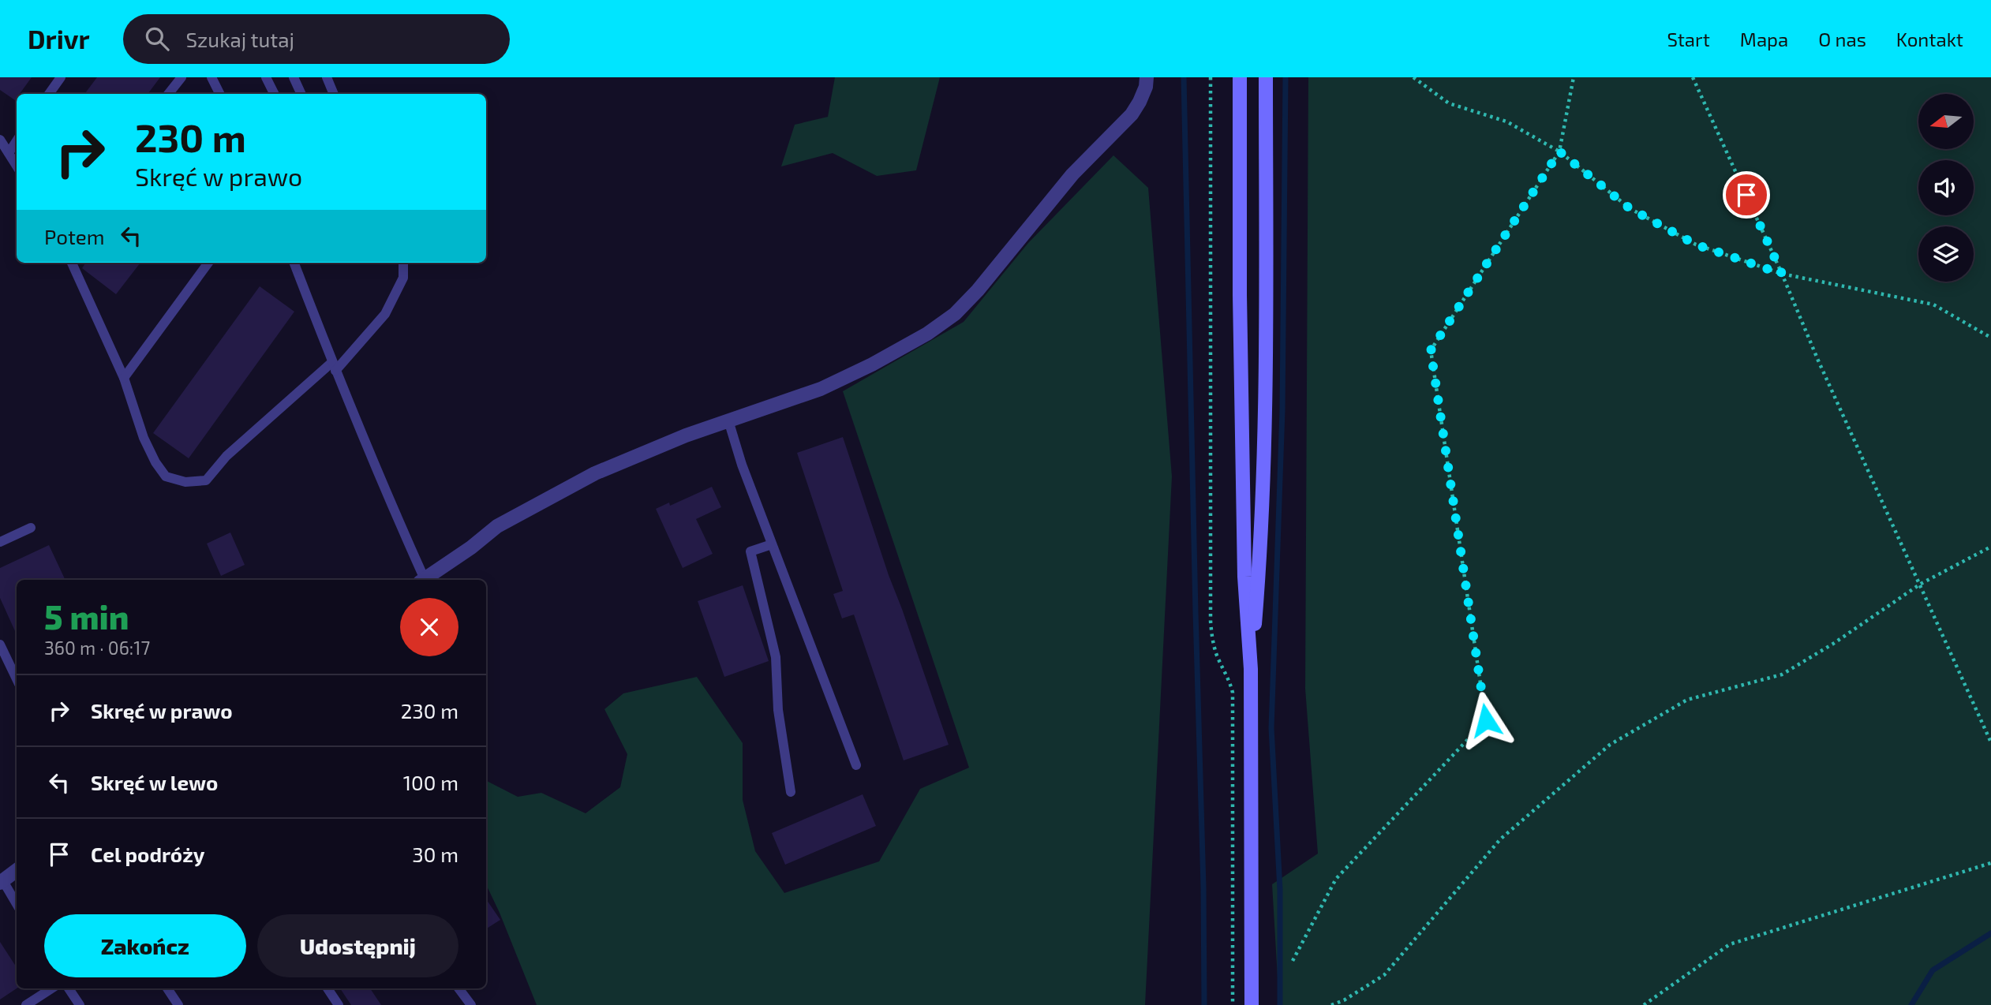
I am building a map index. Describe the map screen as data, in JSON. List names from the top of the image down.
{
  "north": "left",
  "page": {
    "header": "Drivr",
    "search": "Szukaj tutaj",
    "nav": [
      "Start",
      "Mapa",
      "O nas",
      "Kontakt"
    ],
    "turn": ["230 m", "Skręć w prawo"],
    "then": "Potem",
    "heading": ["5 min", "360 m · 06:17"],
    "list": [
      {
        "name": "Skręć w prawo",
        "value": "230 m"
      },
      {
        "name": "Skręć w lewo",
        "value": "100 m"
      },
      {
        "name": "Cel podróży",
        "value": "30 m"
      }
    ],
    "buttons": ["Zakończ", "Udostępnij"]
  }
}
